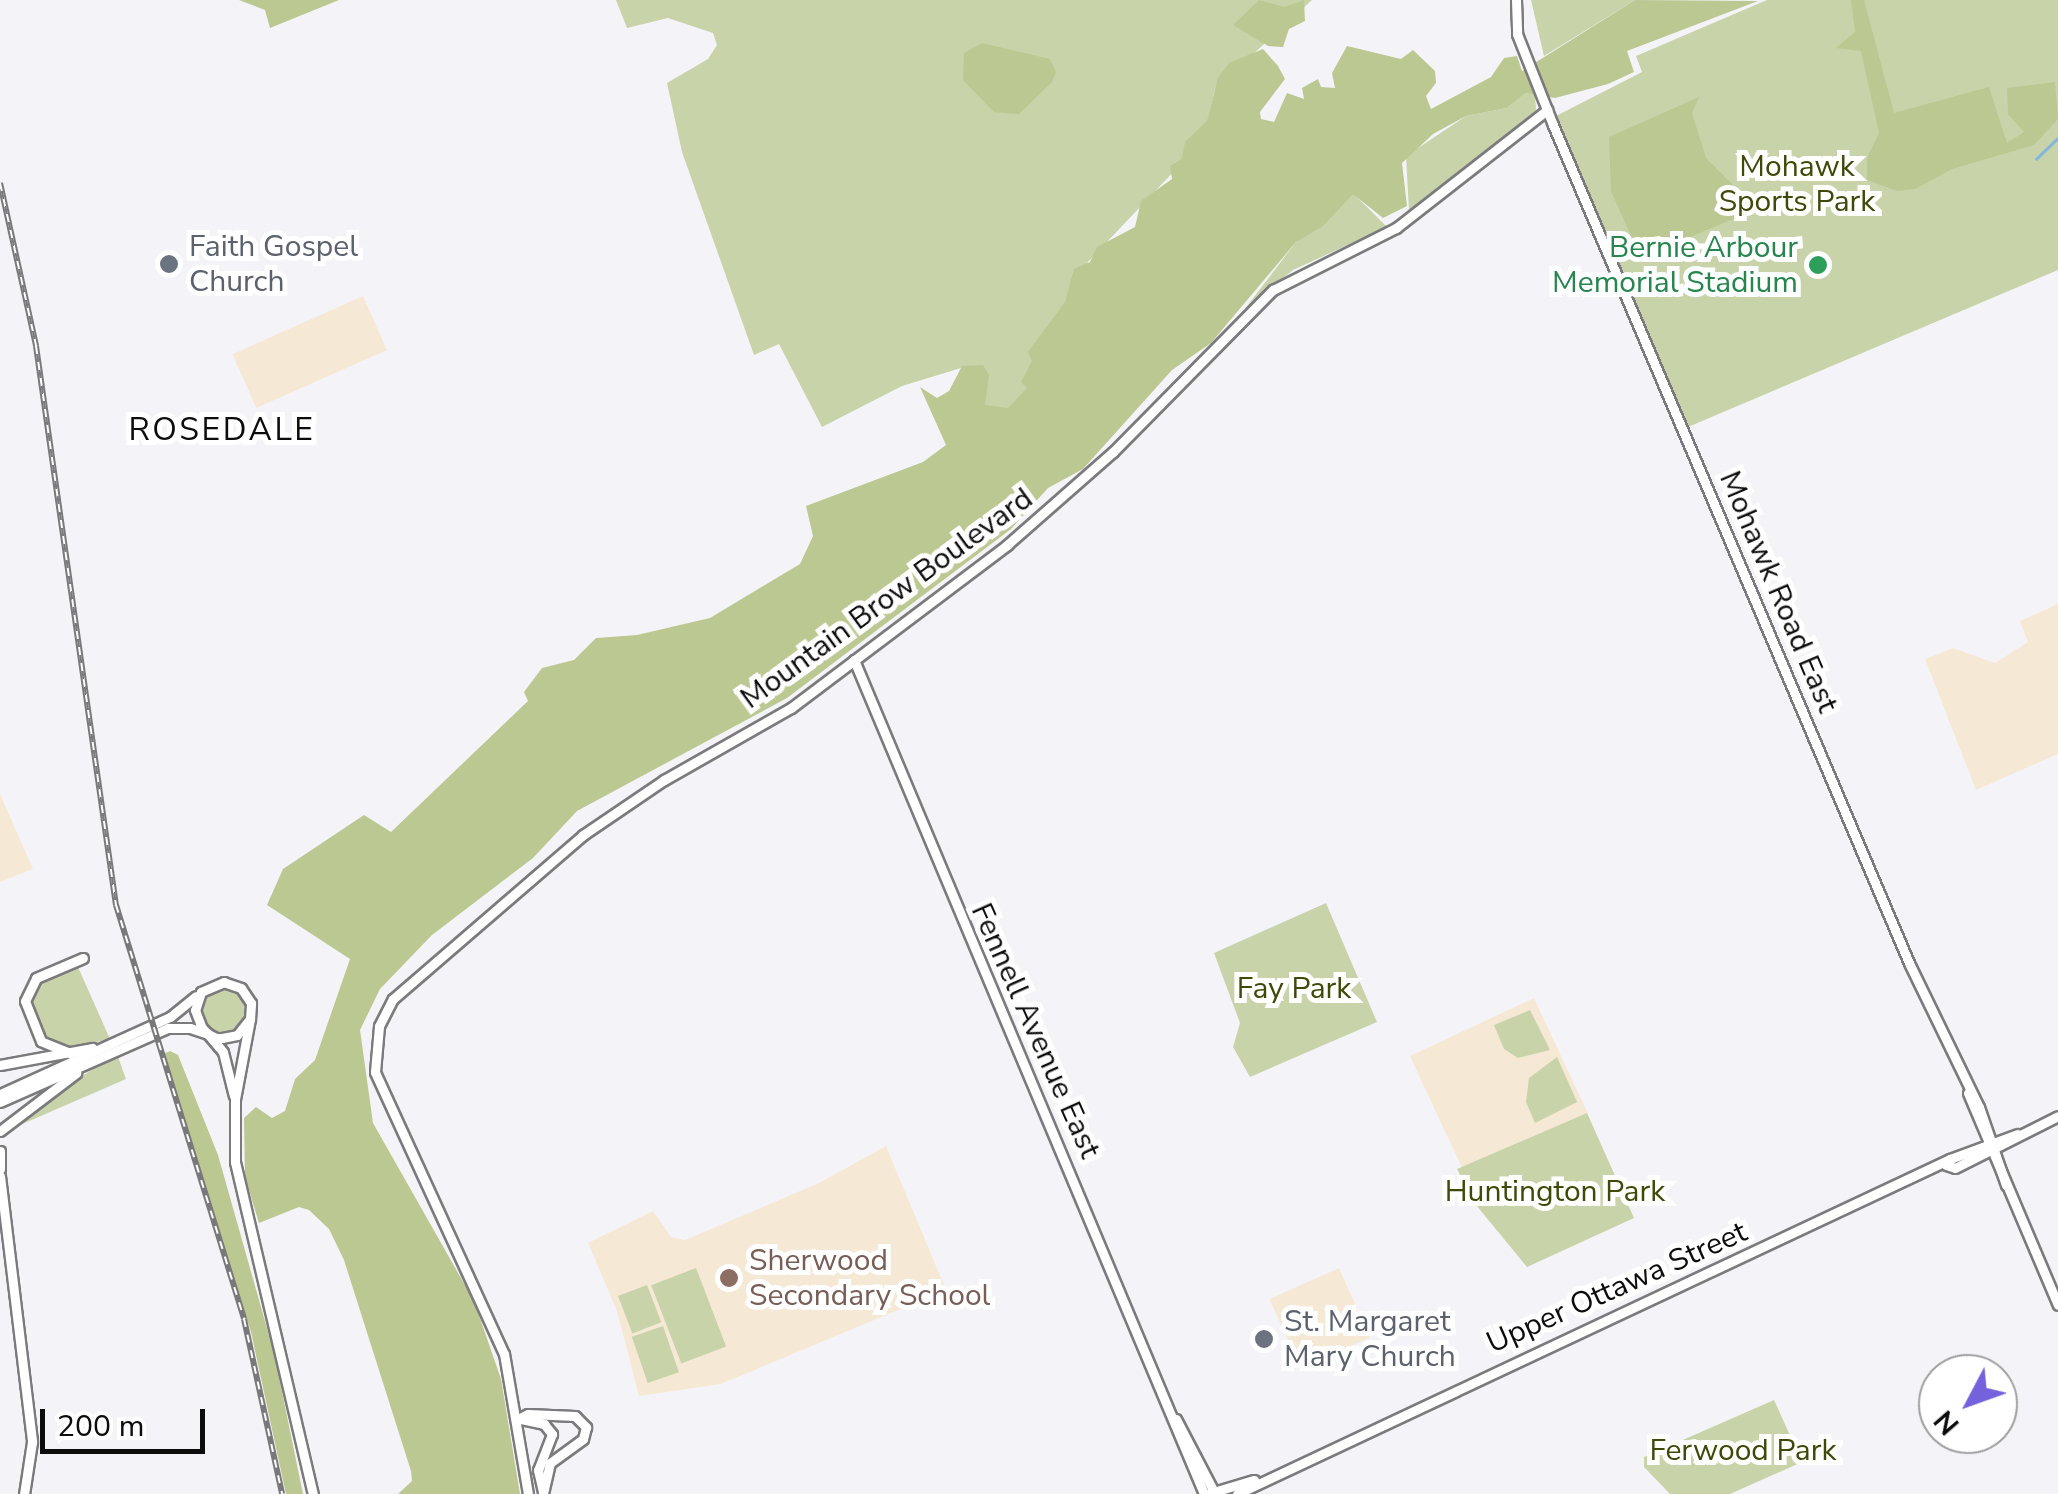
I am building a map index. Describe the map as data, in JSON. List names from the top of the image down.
{
  "streets": {
    "main road": [
      "Mohawk Road East",
      "Mountain Brow Boulevard",
      "Fennell Avenue East",
      "Upper Ottawa Street"
    ]
  },
  "crossings": [
    ["Mohawk Road East", "Mountain Brow Boulevard"],
    ["Mohawk Road East", "Upper Ottawa Street"],
    ["Mountain Brow Boulevard", "Fennell Avenue East"],
    ["Fennell Avenue East", "Upper Ottawa Street"]
  ],
  "districts": ["ROSEDALE"],
  "parks": [
    "Mohawk Sports Park",
    "Fay Park",
    "Huntington Park",
    "Ferwood Park"
  ],
  "places": [
    "Faith Gospel Church",
    "Bernie Arbour Memorial Stadium",
    "Sherwood Secondary School",
    "St. Margaret Mary Church"
  ],
  "scale_bar": "200 m",
  "north": "bottom left"
}
